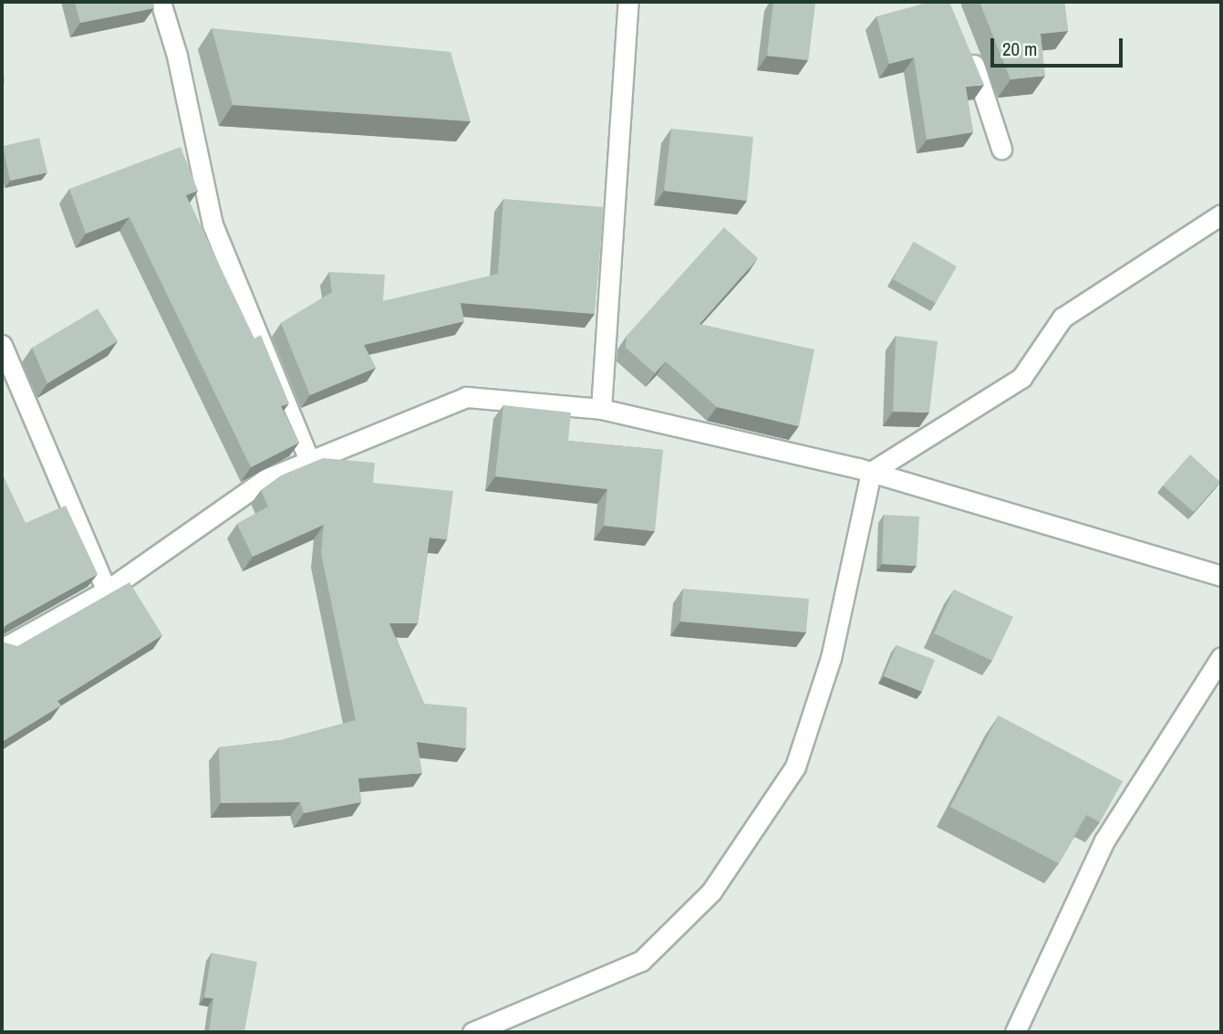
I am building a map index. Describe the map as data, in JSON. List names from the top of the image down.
{
  "scale_bar": "20 m"
}
